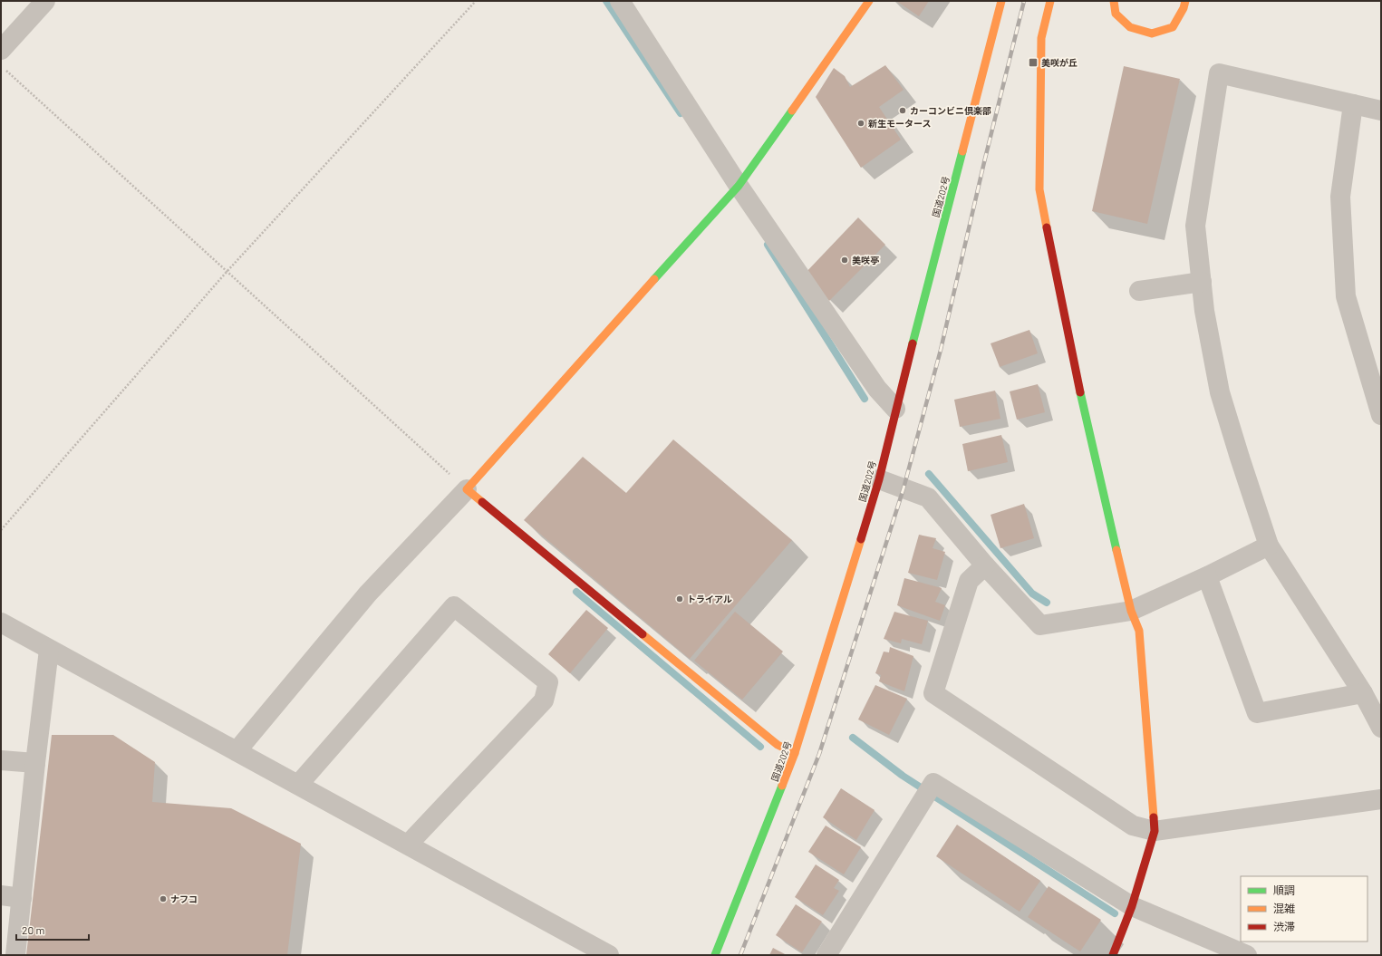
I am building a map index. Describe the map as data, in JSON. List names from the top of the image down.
{
  "streets": {
    "main road": ["国道202号"]
  },
  "places": {
    "transit": ["美咲が丘"],
    "other": [
      "カーコンビニ倶楽部",
      "新生モータース",
      "美咲亭",
      "トライアル",
      "ナフコ"
    ]
  },
  "legend": ["順調", "混雑", "渋滞"],
  "scale_bar": "20 m"
}
